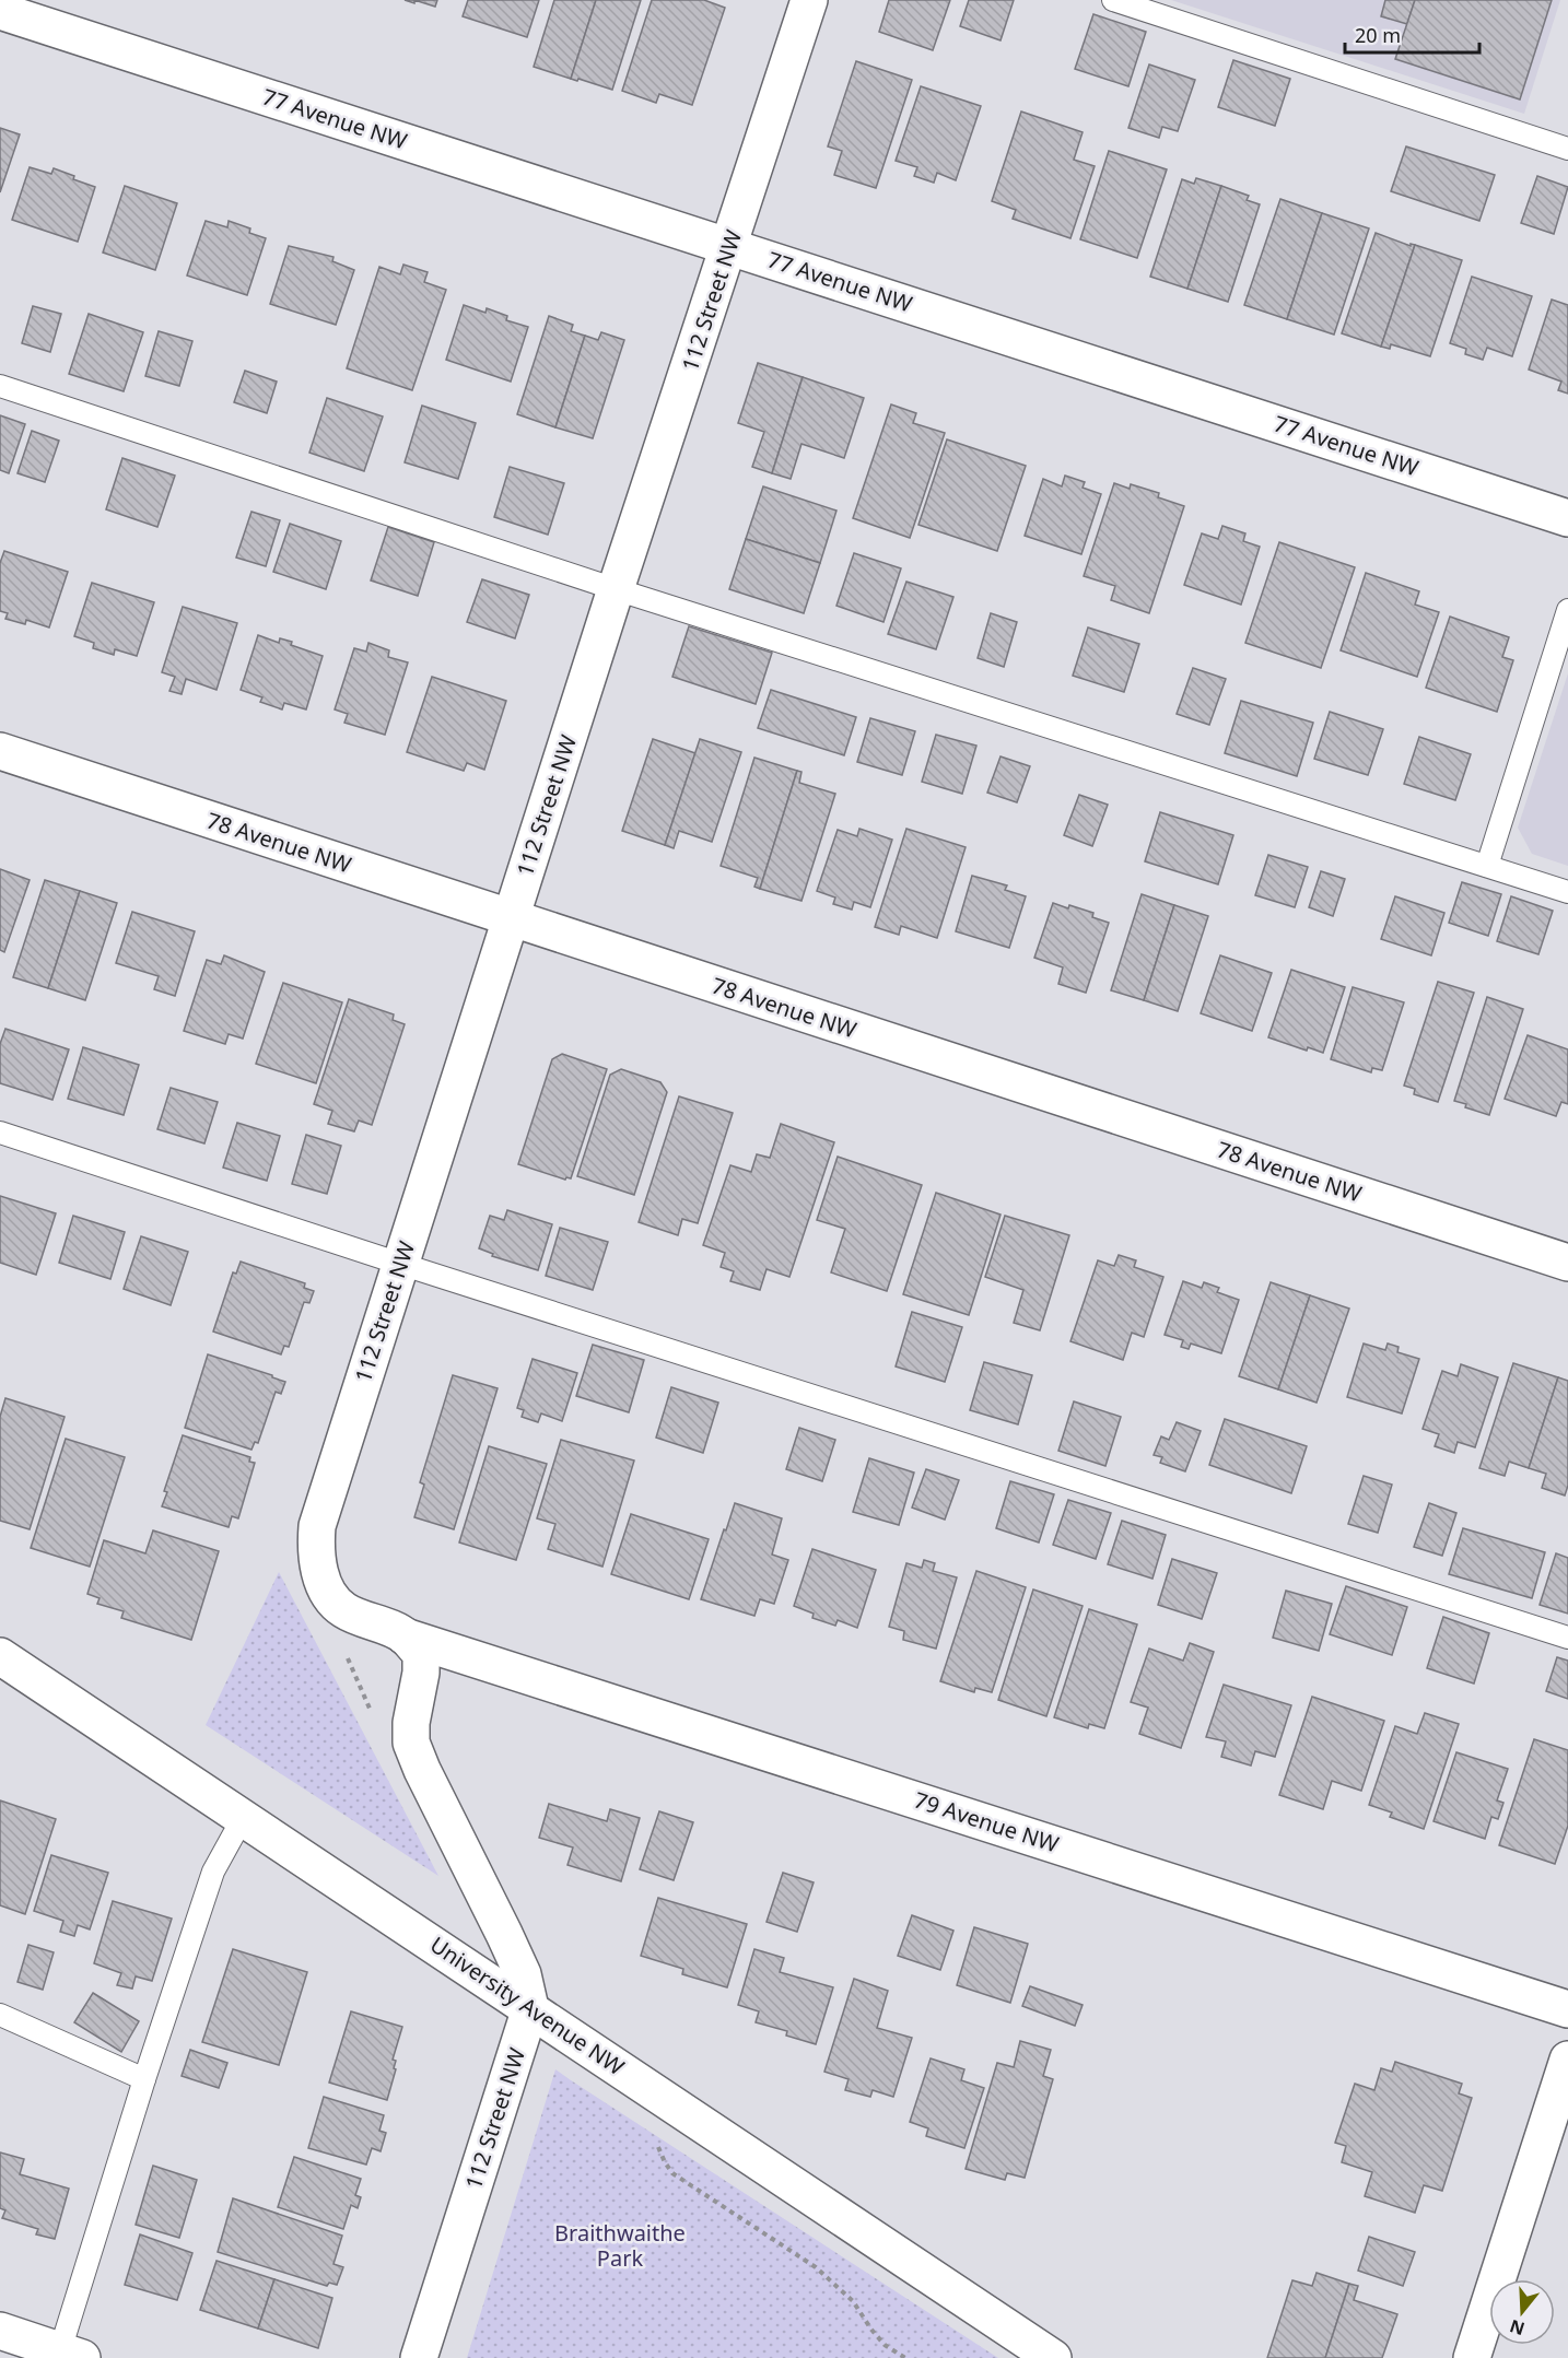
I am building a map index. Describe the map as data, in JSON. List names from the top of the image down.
{
  "streets": {
    "street": [
      "77 Avenue NW",
      "112 Street NW",
      "78 Avenue NW",
      "79 Avenue NW",
      "University Avenue NW"
    ]
  },
  "crossings": [
    ["77 Avenue NW", "112 Street NW"],
    ["112 Street NW", "78 Avenue NW"],
    ["112 Street NW", "University Avenue NW"]
  ],
  "parks": ["Braithwaithe Park"],
  "scale_bar": "20 m",
  "north": "bottom"
}
